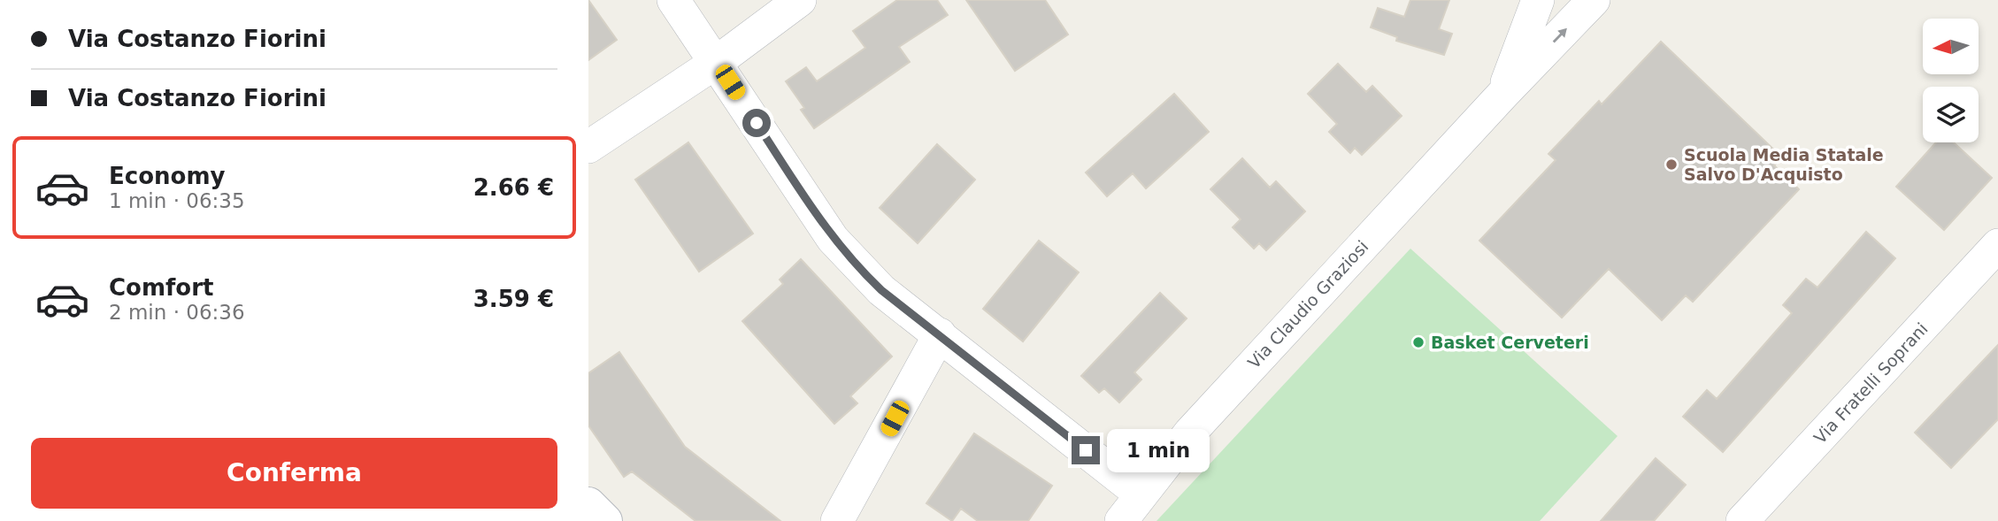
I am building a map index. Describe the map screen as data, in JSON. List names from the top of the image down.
{
  "streets": {
    "street": ["Via Claudio Graziosi", "Via Fratelli Soprani"]
  },
  "places": ["Scuola Media Statale Salvo D'Acquisto", "Basket Cerveteri"],
  "north": "left",
  "page": {
    "banner": ["Via Costanzo Fiorini", "Via Costanzo Fiorini"],
    "list": [
      {
        "name": "Economy",
        "note": "1 min · 06:35",
        "value": "2.66 €"
      },
      {
        "name": "Comfort",
        "note": "2 min · 06:36",
        "value": "3.59 €"
      }
    ],
    "buttons": "Conferma",
    "bubble": "1 min"
  }
}
